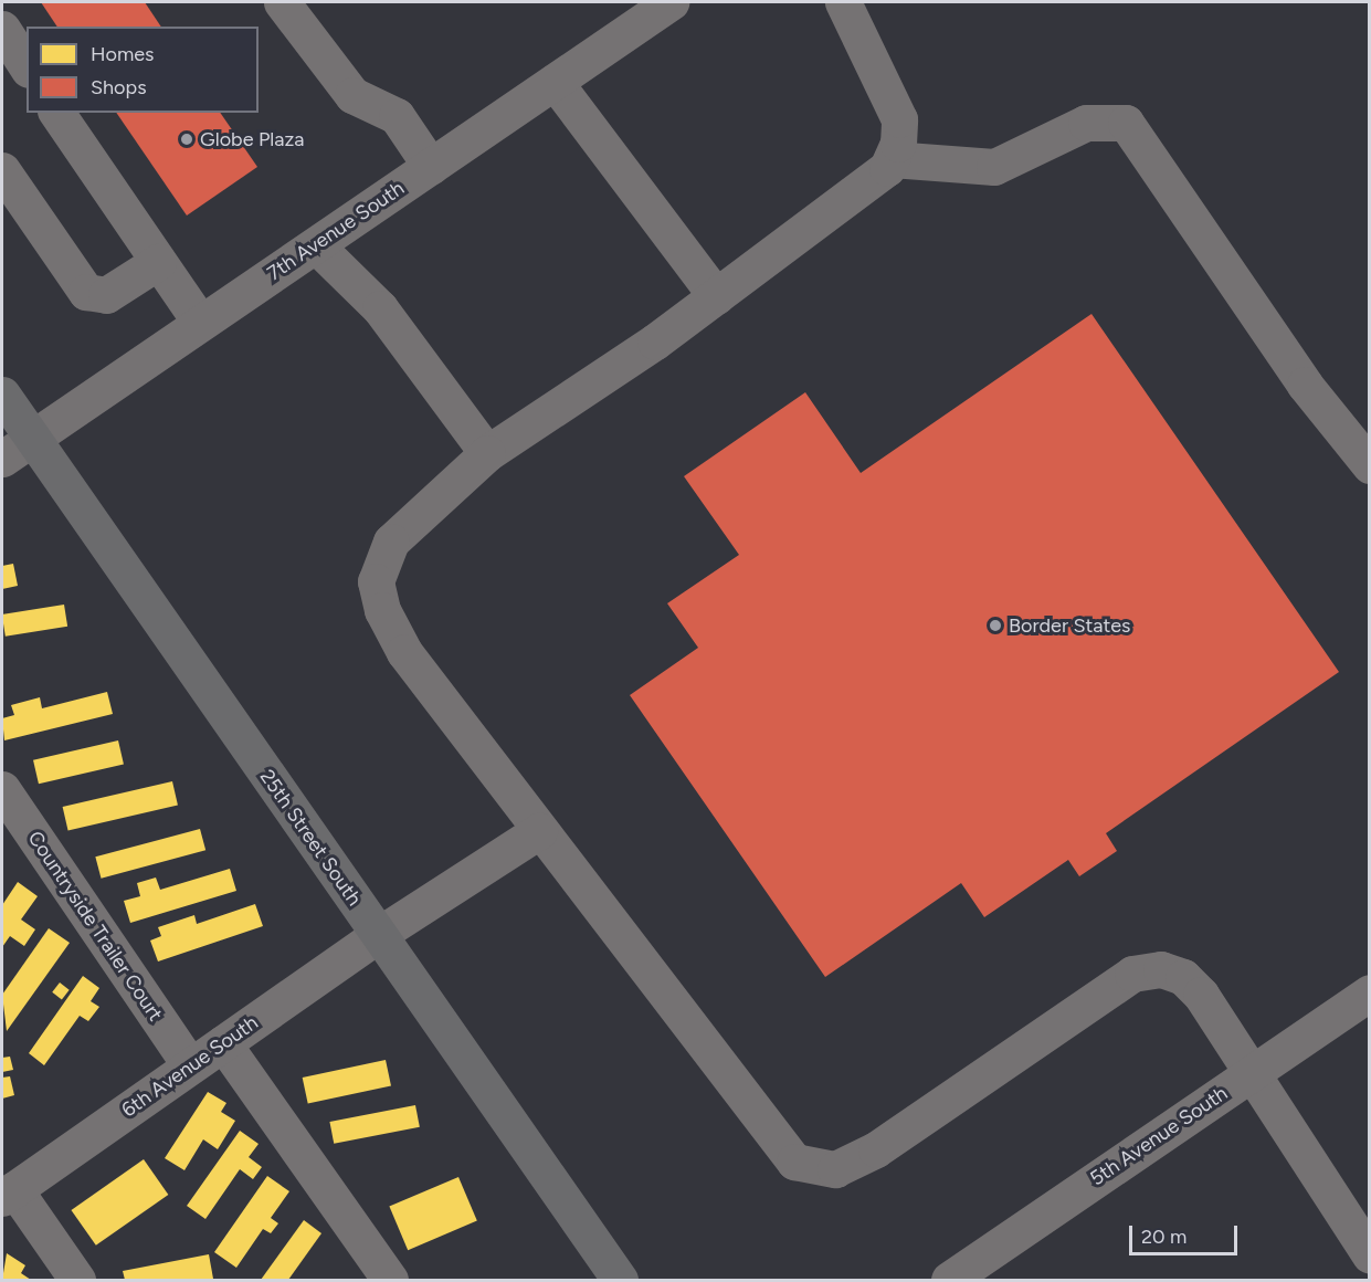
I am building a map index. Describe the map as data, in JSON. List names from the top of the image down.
{
  "streets": {
    "main road": ["25th Street South"],
    "street": [
      "7th Avenue South",
      "Countryside Trailer Court",
      "6th Avenue South",
      "5th Avenue South"
    ]
  },
  "crossings": [
    ["7th Avenue South", "25th Street South"],
    ["25th Street South", "6th Avenue South"],
    ["Countryside Trailer Court", "6th Avenue South"]
  ],
  "places": ["Globe Plaza", "Border States"],
  "legend": ["Homes", "Shops"],
  "scale_bar": "20 m"
}
